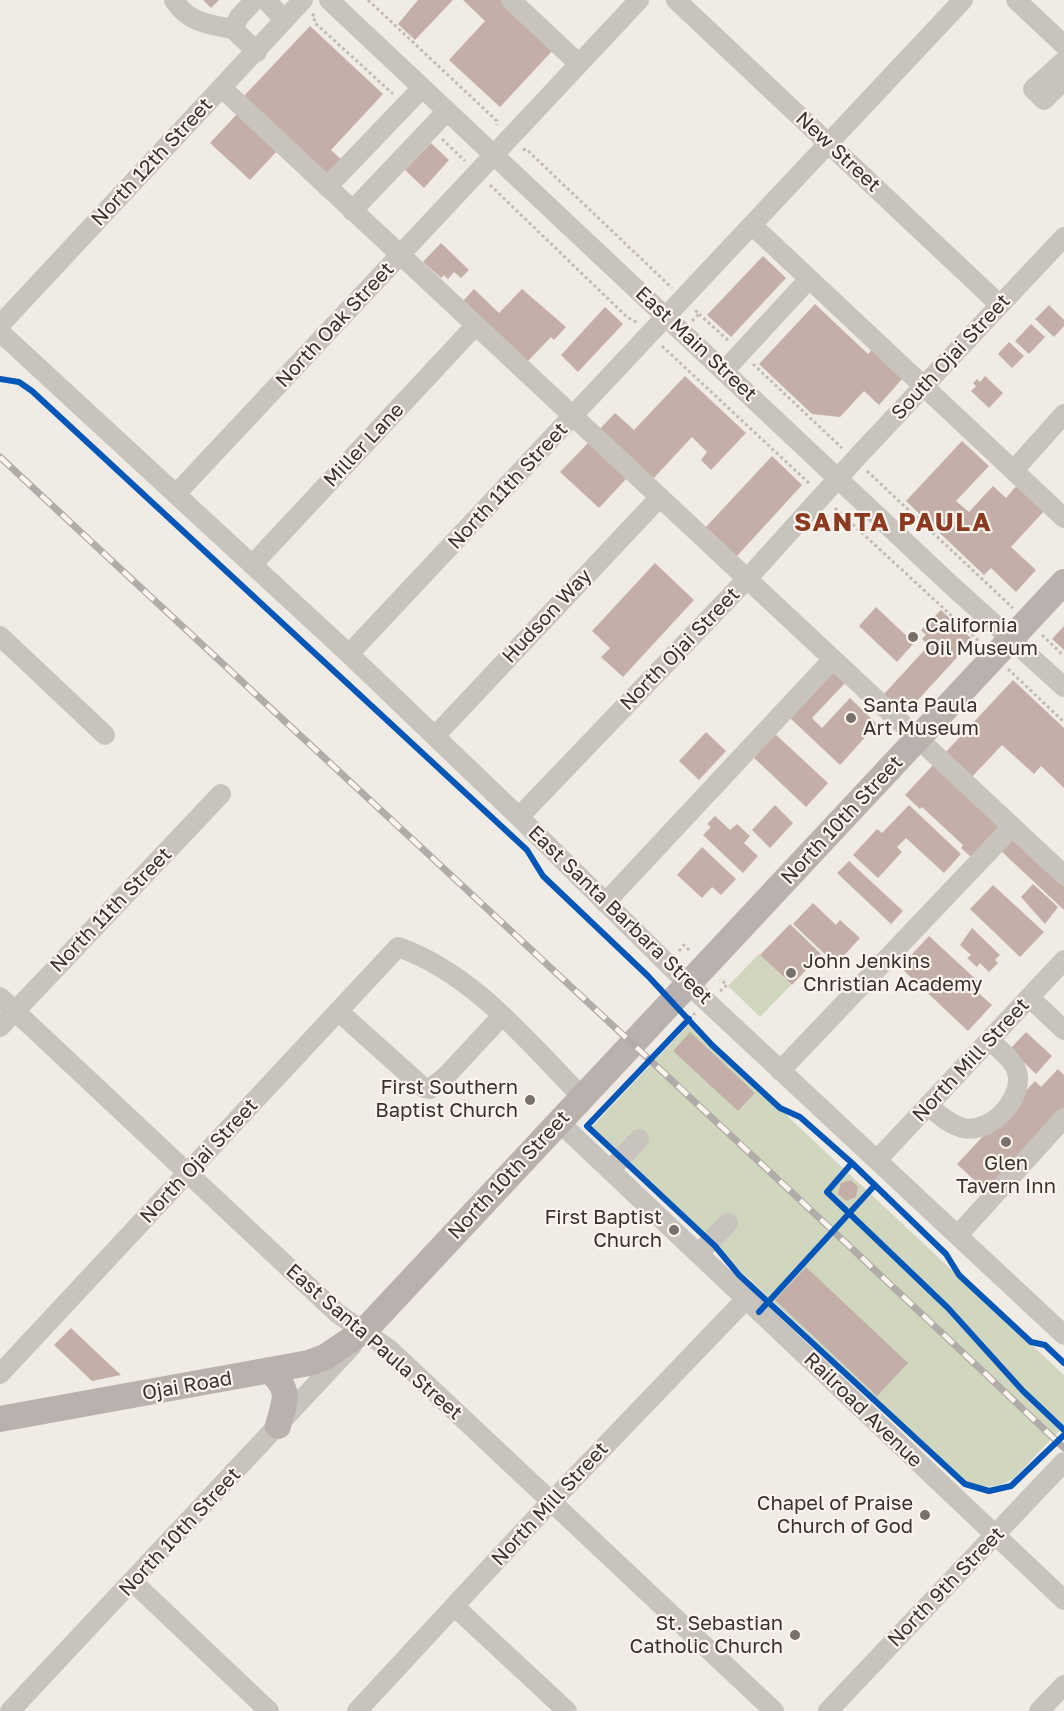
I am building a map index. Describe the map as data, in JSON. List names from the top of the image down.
{
  "streets": {
    "main road": ["North 10th Street", "Ojai Road"],
    "street": [
      "New Street",
      "North 12th Street",
      "North Oak Street",
      "East Main Street",
      "South Ojai Street",
      "Miller Lane",
      "North 11th Street",
      "Hudson Way",
      "North Ojai Street",
      "East Santa Barbara Street",
      "North Mill Street",
      "East Santa Paula Street",
      "Railroad Avenue",
      "North 9th Street"
    ]
  },
  "crossings": [
    ["New Street", "South Ojai Street"],
    ["New Street", "North 11th Street"],
    ["North Oak Street", "East Main Street"],
    ["North Oak Street", "East Santa Barbara Street"],
    ["East Main Street", "South Ojai Street"],
    ["East Main Street", "North 11th Street"],
    ["East Main Street", "North Ojai Street"],
    ["East Main Street", "North 10th Street"],
    ["South Ojai Street", "North Ojai Street"],
    ["Miller Lane", "East Santa Barbara Street"],
    ["North 11th Street", "East Santa Barbara Street"],
    ["North 11th Street", "East Santa Paula Street"],
    ["Hudson Way", "East Santa Barbara Street"],
    ["North Ojai Street", "East Santa Barbara Street"],
    ["North Ojai Street", "East Santa Paula Street"],
    ["North 10th Street", "East Santa Barbara Street"],
    ["North 10th Street", "East Santa Paula Street"],
    ["North 10th Street", "Ojai Road"],
    ["North 10th Street", "Railroad Avenue"],
    ["East Santa Barbara Street", "North Mill Street"],
    ["North Mill Street", "East Santa Paula Street"],
    ["North Mill Street", "Railroad Avenue"],
    ["East Santa Paula Street", "Ojai Road"],
    ["Railroad Avenue", "North 9th Street"]
  ],
  "districts": ["SANTA PAULA"],
  "places": [
    "California Oil Museum",
    "Santa Paula Art Museum",
    "John Jenkins Christian Academy",
    "First Southern Baptist Church",
    "Glen Tavern Inn",
    "First Baptist Church",
    "Chapel of Praise Church of God",
    "St. Sebastian Catholic Church"
  ]
}
